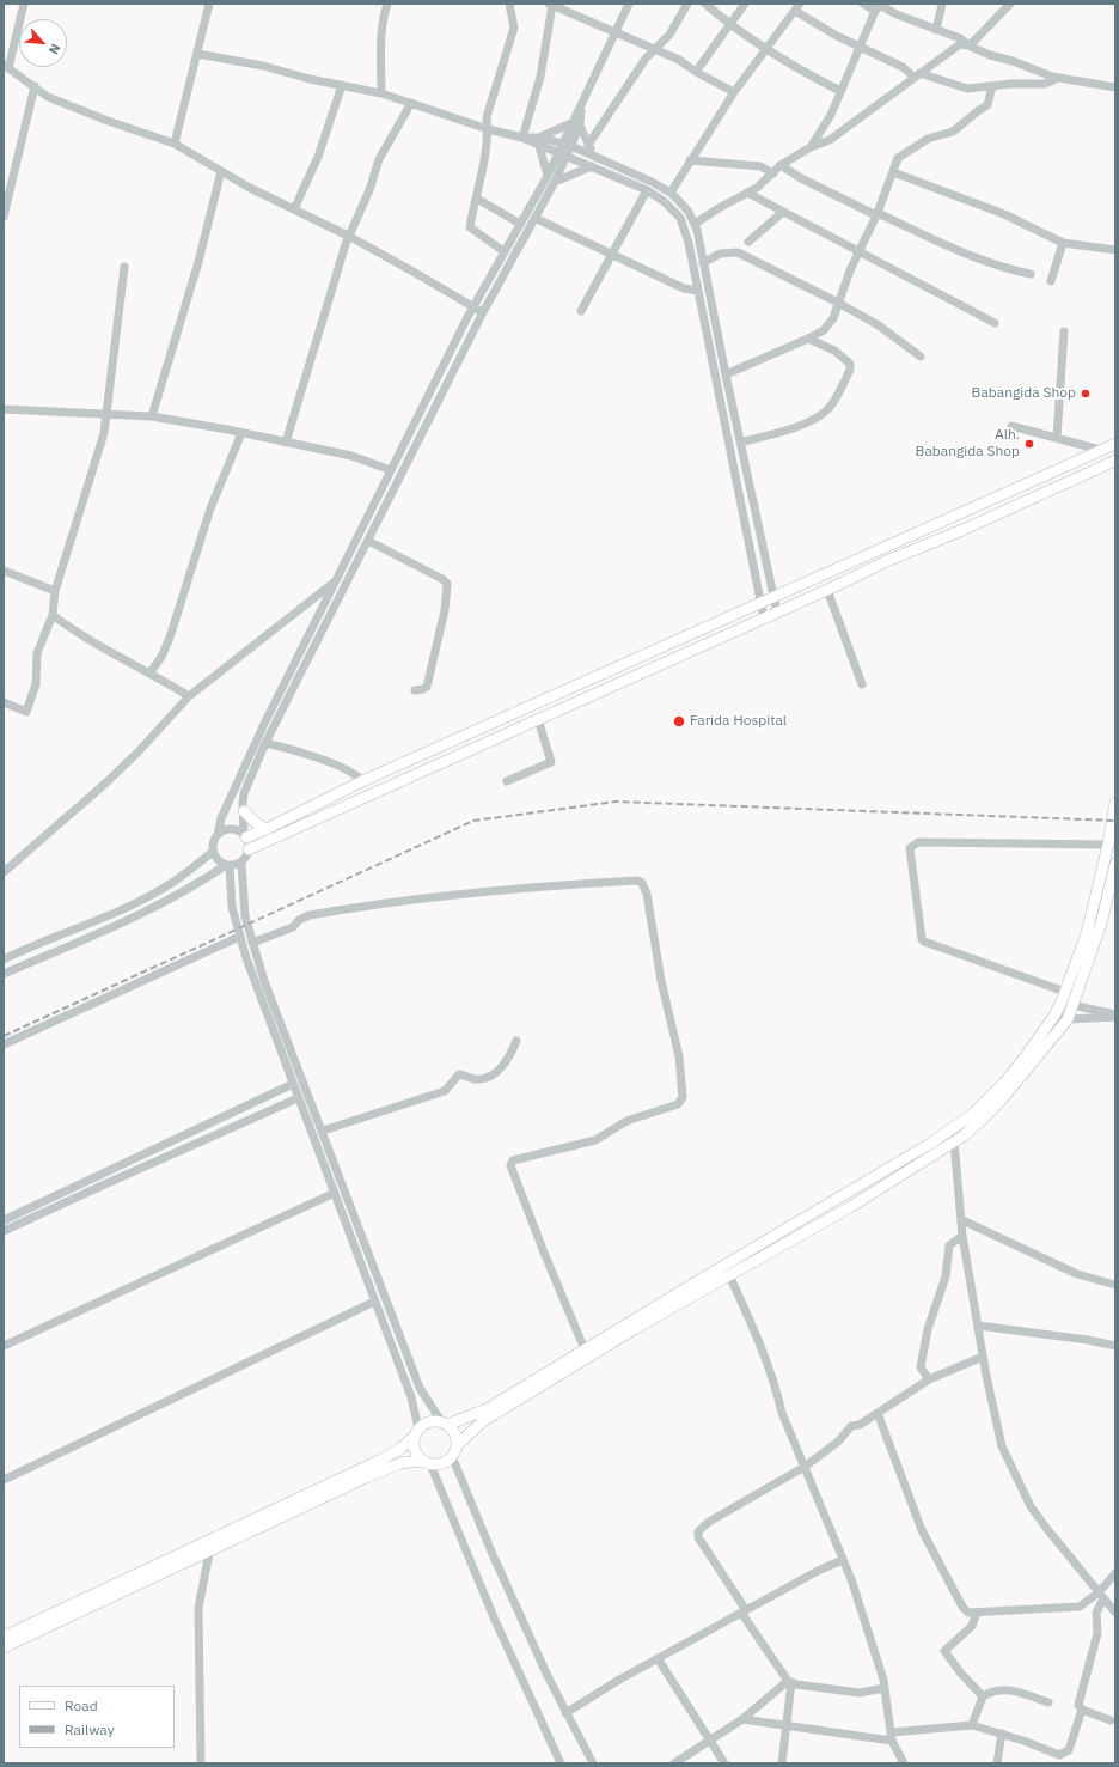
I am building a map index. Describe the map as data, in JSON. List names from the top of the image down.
{
  "places": ["Babangida Shop", "Alh. Babangida Shop", "Farida Hospital"],
  "legend": ["Road", "Railway"],
  "north": "bottom right"
}
